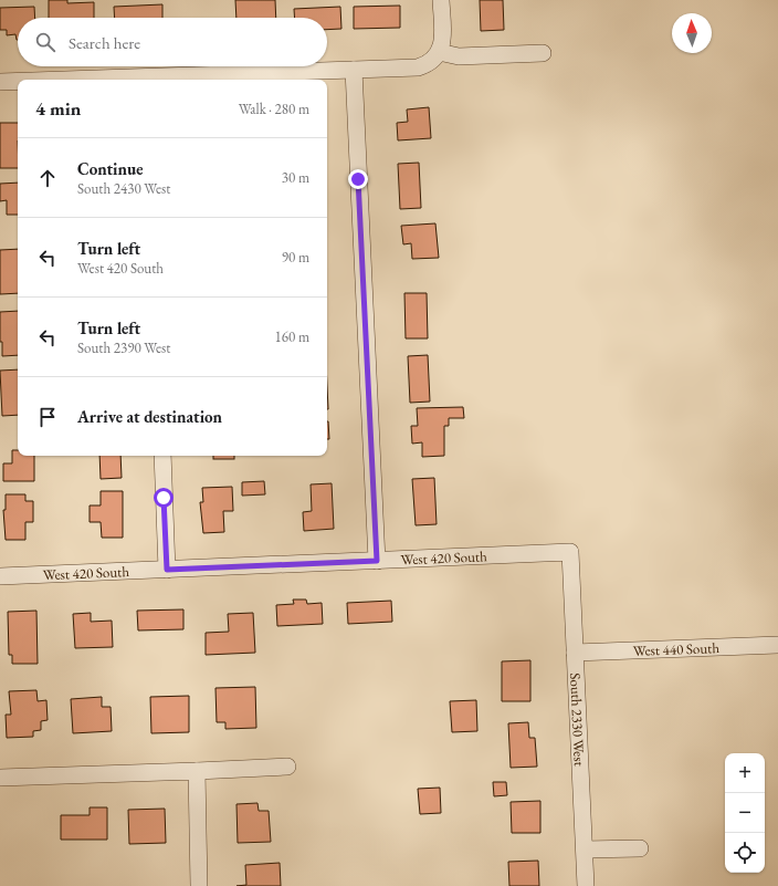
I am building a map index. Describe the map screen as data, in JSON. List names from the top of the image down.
{
  "streets": {
    "street": ["West 420 South", "West 440 South", "South 2330 West"]
  },
  "crossings": [
    ["West 420 South", "South 2330 West"],
    ["West 440 South", "South 2330 West"]
  ],
  "north": "top",
  "page": {
    "search": "Search here",
    "heading": ["4 min", "Walk · 280 m"],
    "list": [
      ["Continue", "South 2430 West", "30 m"],
      ["Turn left", "West 420 South", "90 m"],
      ["Turn left", "South 2390 West", "160 m"],
      "Arrive at destination"
    ],
    "map_buttons": ["+", "−"]
  }
}
